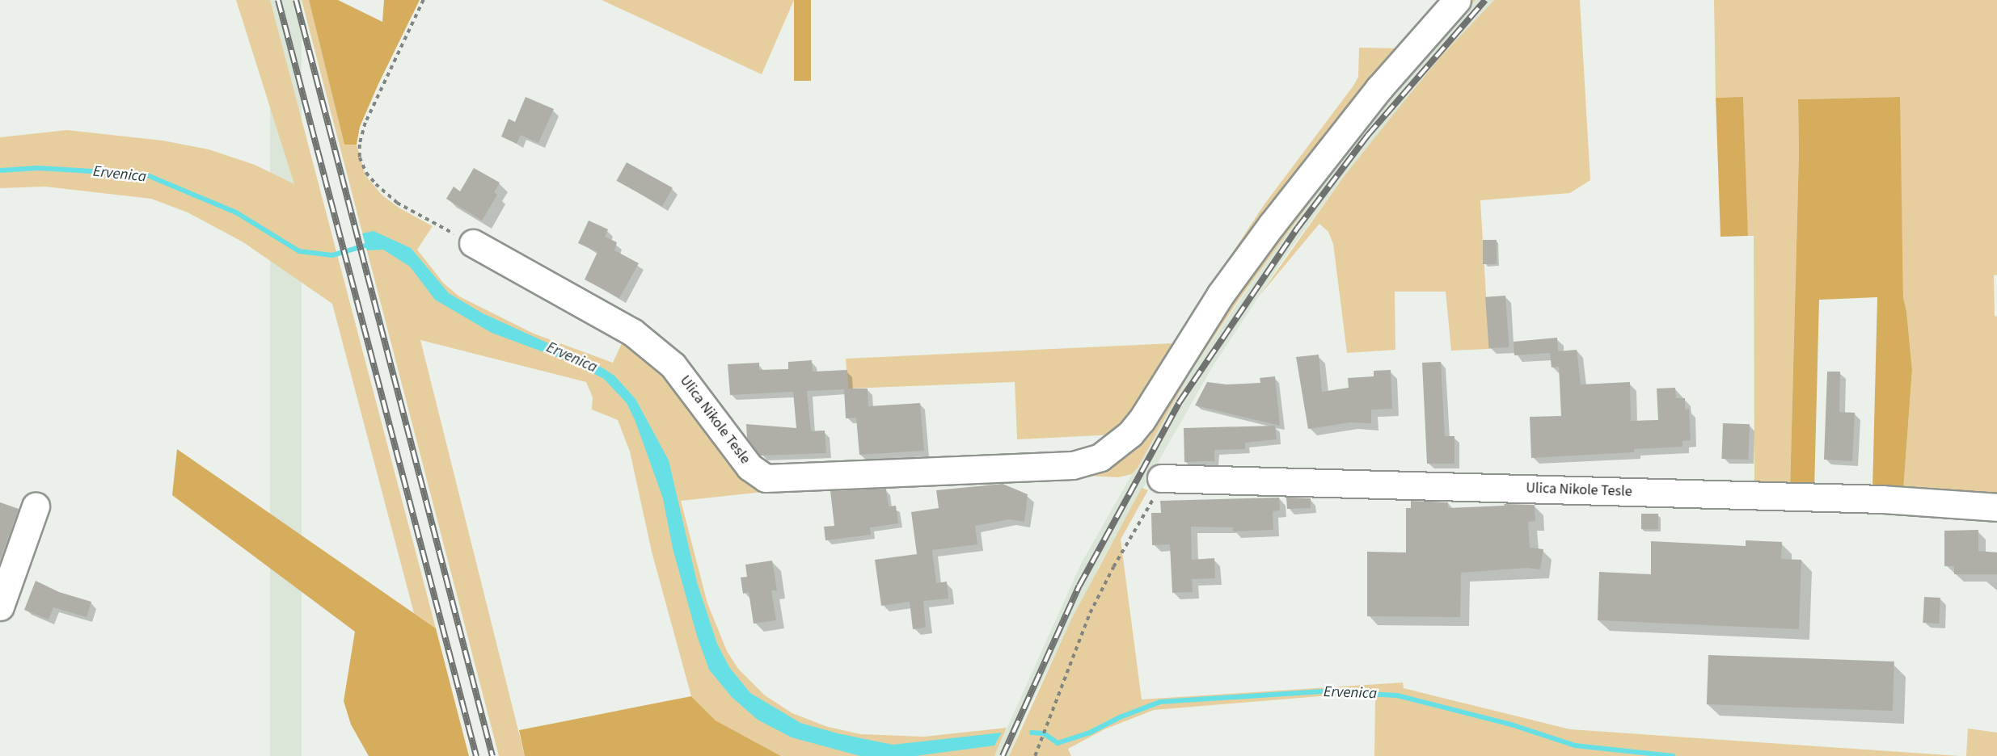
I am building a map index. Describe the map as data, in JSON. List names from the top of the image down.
{
  "streets": {
    "street": ["Ulica Nikole Tesle"]
  },
  "water": ["Ervenica"]
}
